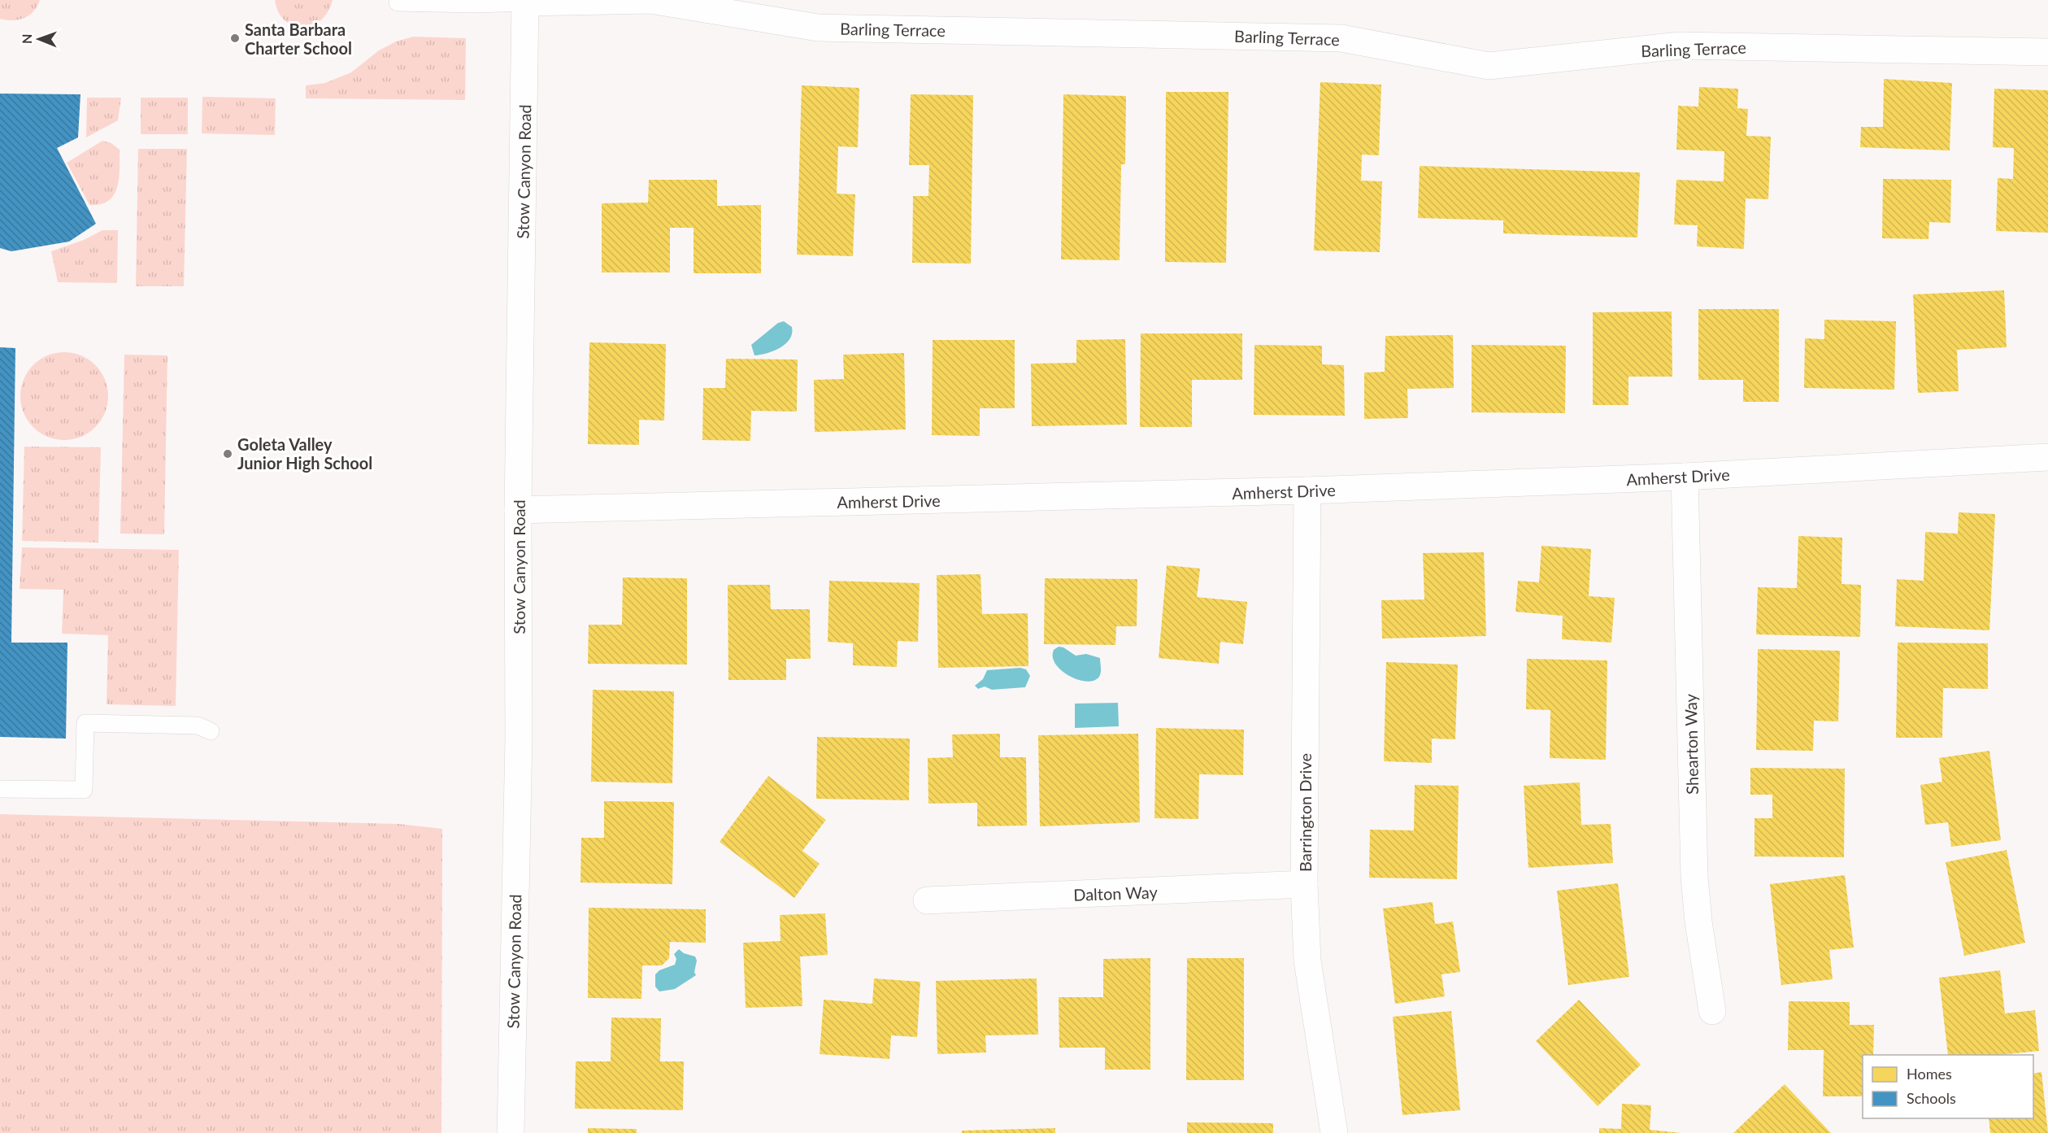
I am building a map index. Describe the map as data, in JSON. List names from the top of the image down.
{
  "streets": {
    "street": [
      "Barling Terrace",
      "Stow Canyon Road",
      "Amherst Drive",
      "Shearton Way",
      "Barrington Drive",
      "Dalton Way"
    ]
  },
  "crossings": [
    ["Barling Terrace", "Stow Canyon Road"],
    ["Stow Canyon Road", "Amherst Drive"],
    ["Amherst Drive", "Shearton Way"],
    ["Amherst Drive", "Barrington Drive"],
    ["Barrington Drive", "Dalton Way"]
  ],
  "places": ["Santa Barbara Charter School", "Goleta Valley Junior High School"],
  "legend": ["Homes", "Schools"],
  "north": "left"
}
